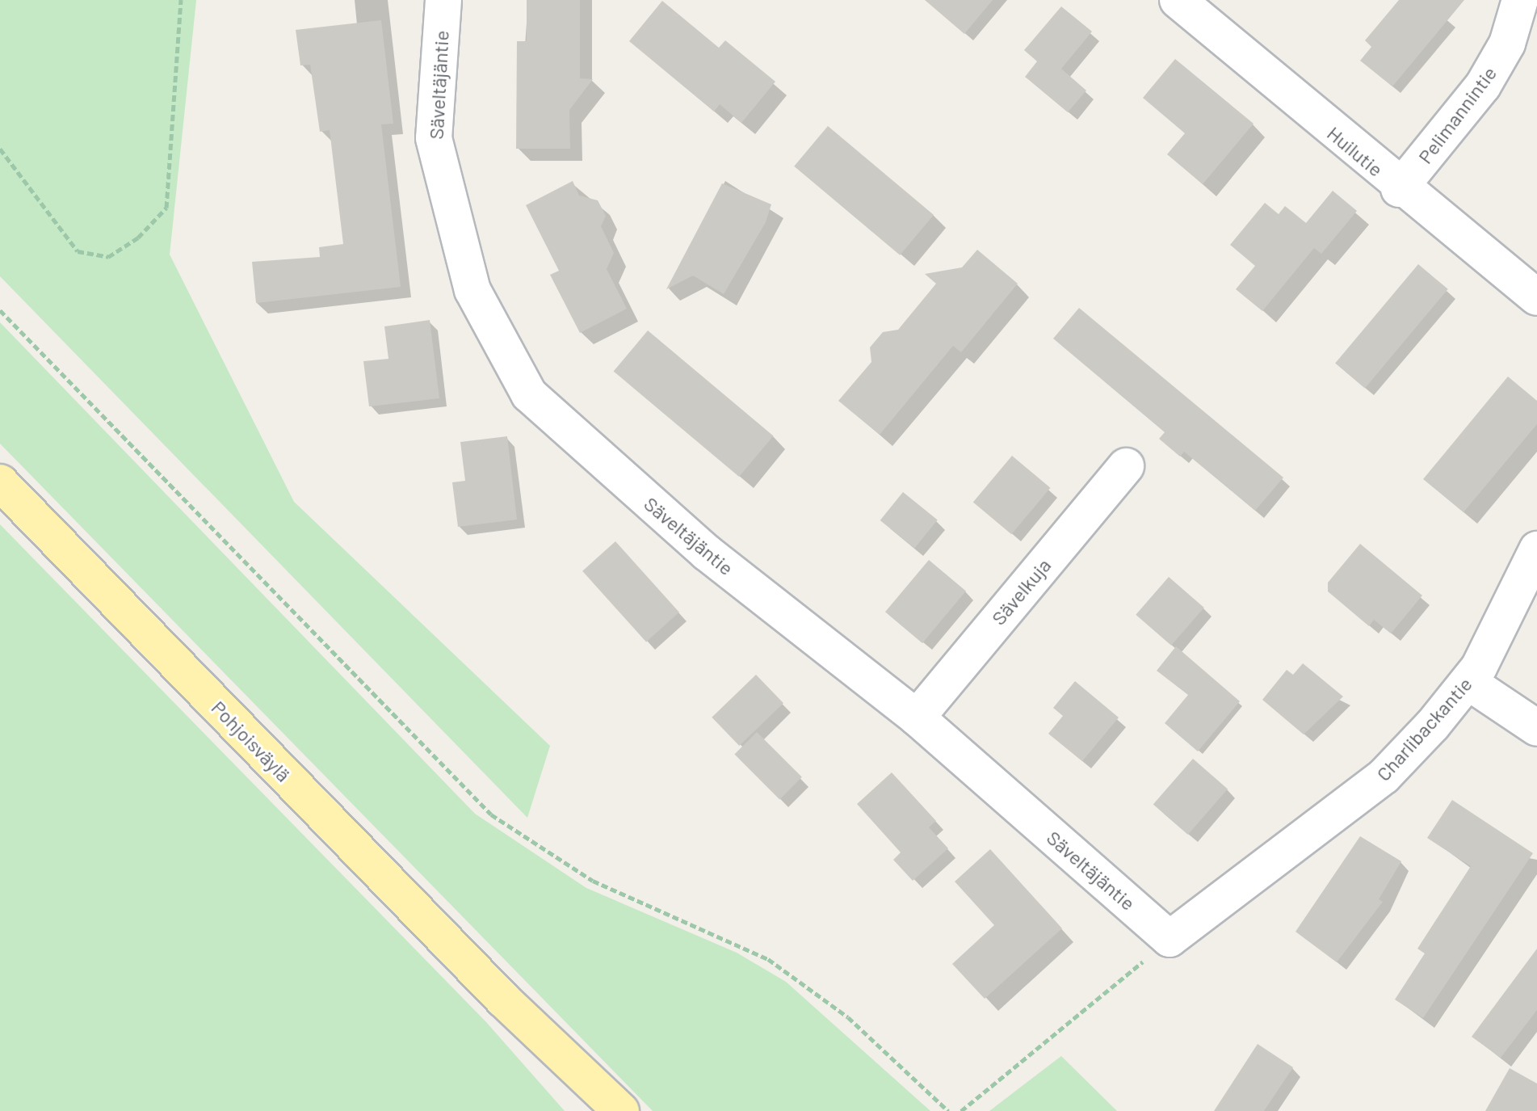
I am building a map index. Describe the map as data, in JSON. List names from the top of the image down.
{
  "streets": {
    "main road": ["Pohjoisväylä"],
    "street": [
      "Säveltäjäntie",
      "Pelimannintie",
      "Huilutie",
      "Sävelkuja",
      "Charlibackantie"
    ]
  },
  "crossings": [
    ["Säveltäjäntie", "Sävelkuja"],
    ["Säveltäjäntie", "Charlibackantie"],
    ["Pelimannintie", "Huilutie"]
  ]
}
